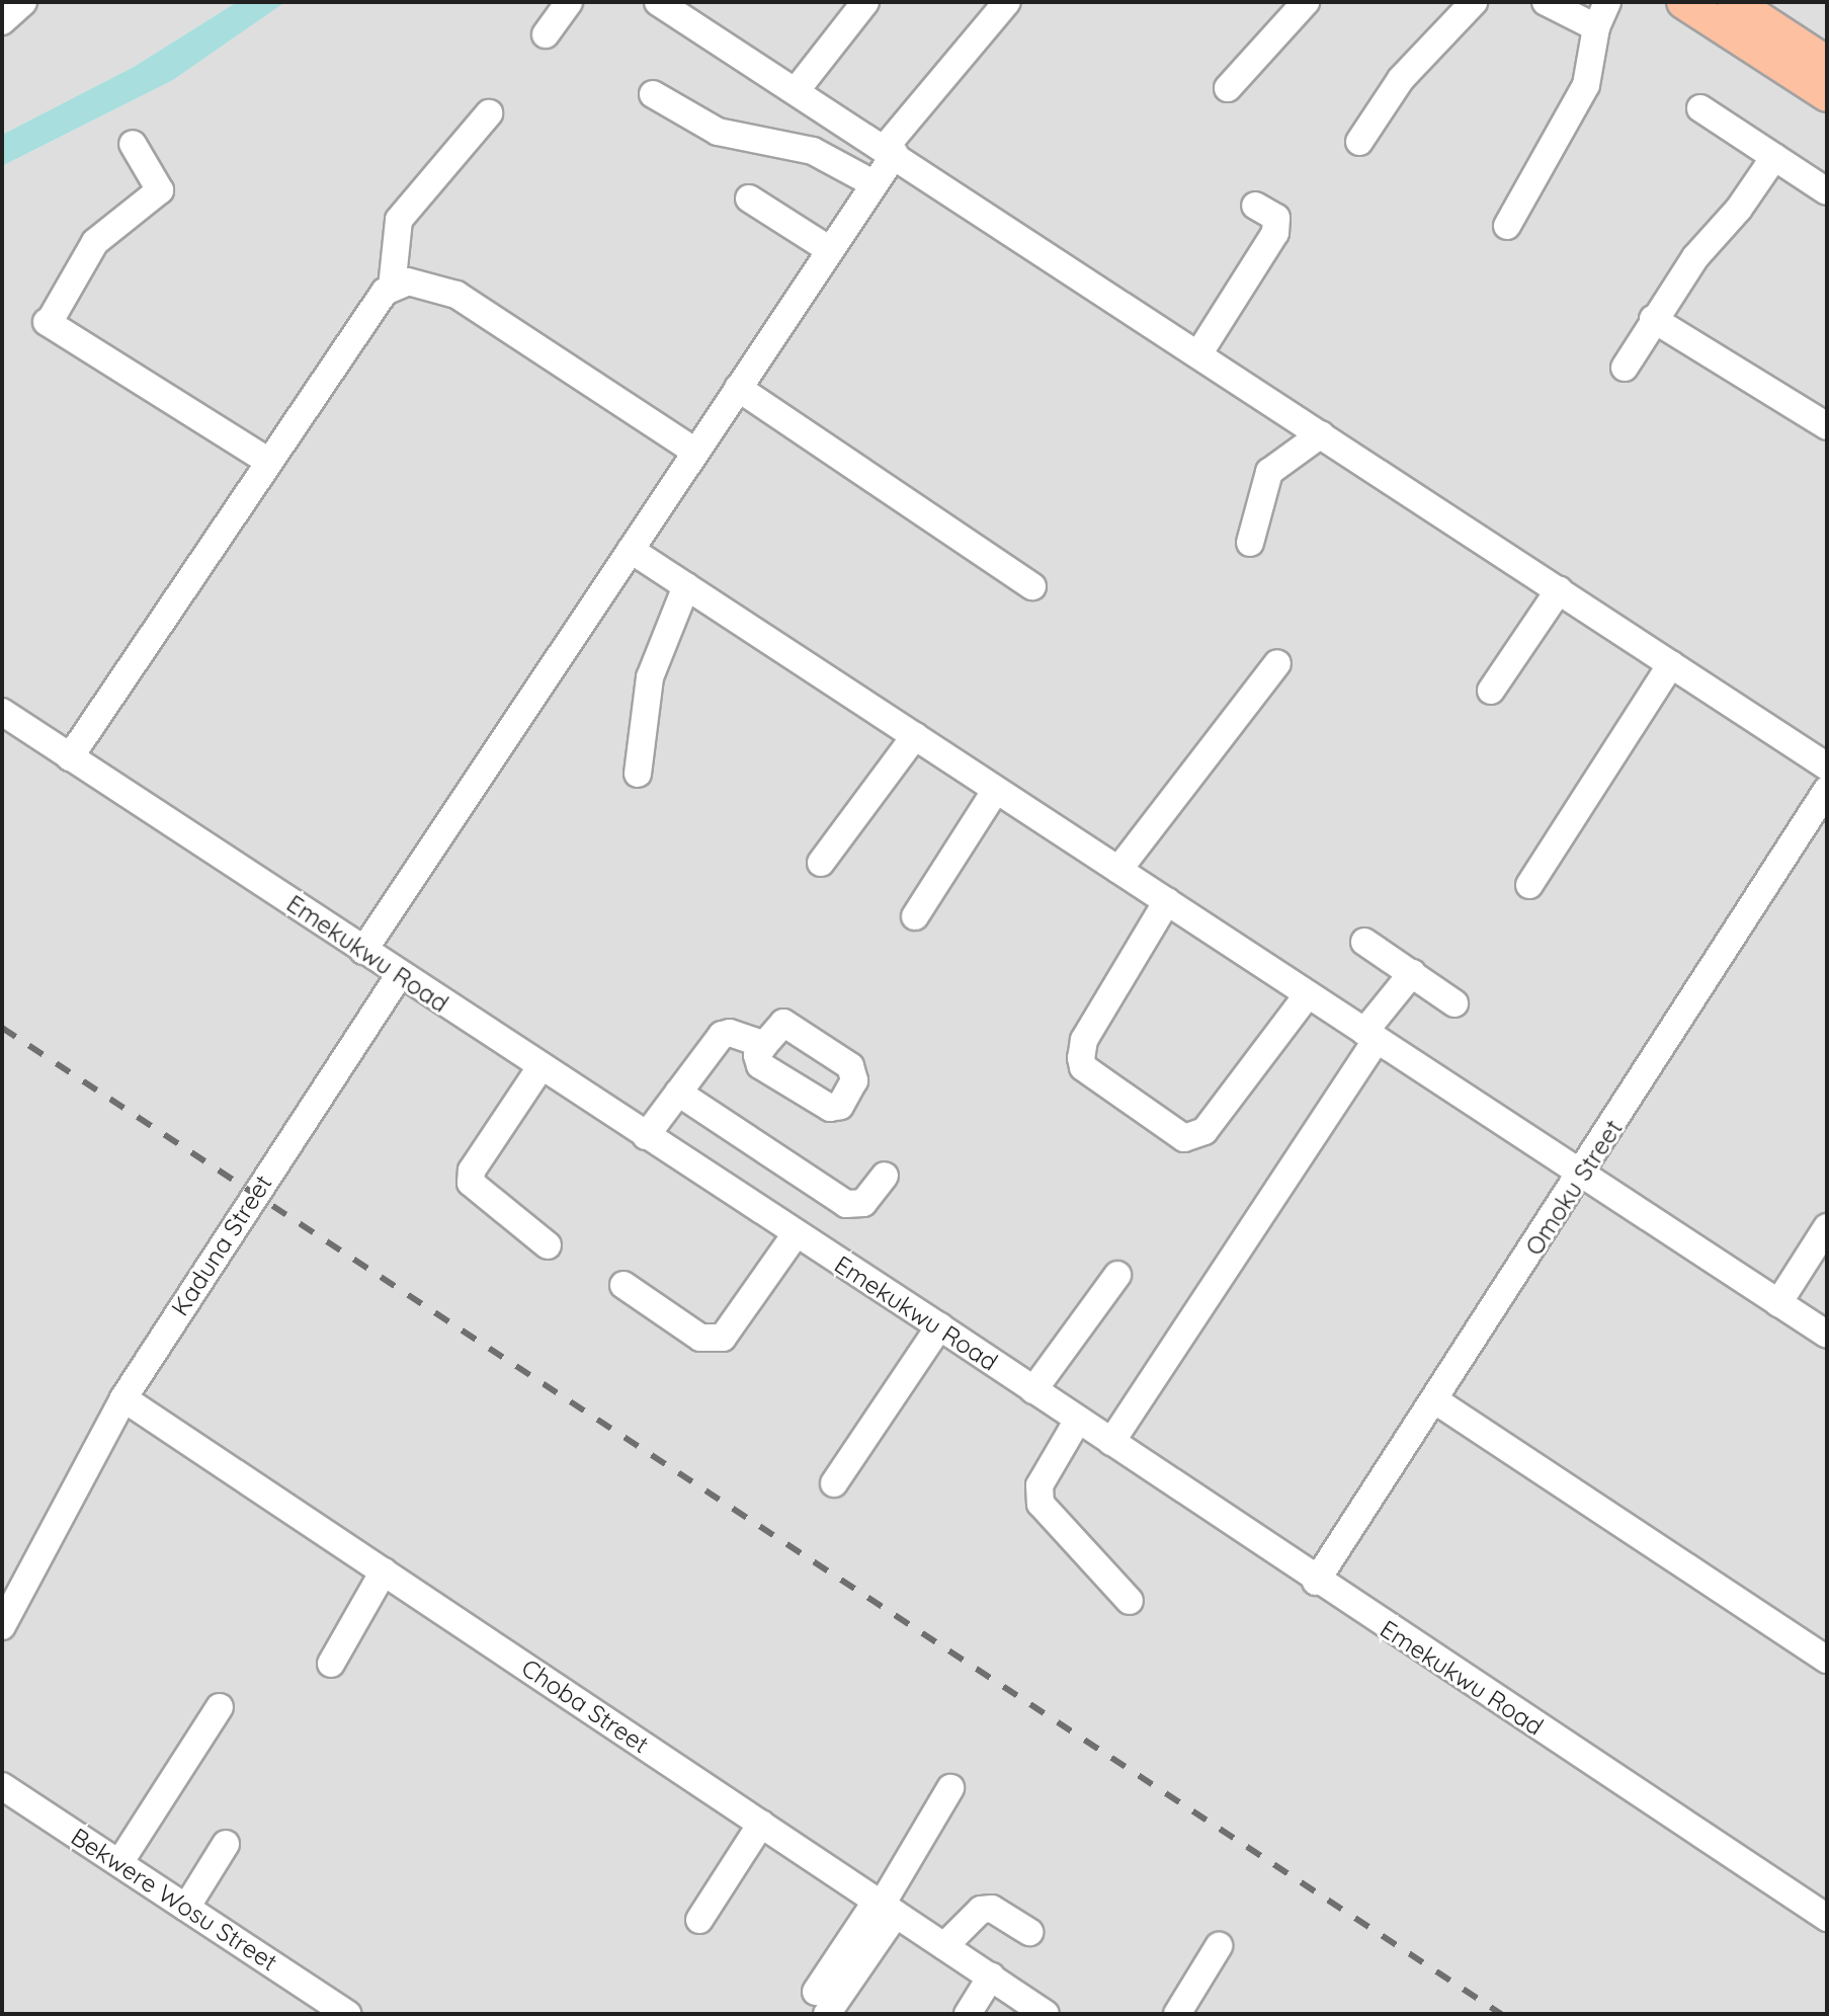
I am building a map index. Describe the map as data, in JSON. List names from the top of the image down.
{
  "streets": {
    "street": [
      "Emekukwu Road",
      "Omoku Street",
      "Kaduna Street",
      "Choba Street",
      "Bekwere Wosu Street"
    ]
  },
  "crossings": [
    ["Emekukwu Road", "Omoku Street"],
    ["Emekukwu Road", "Kaduna Street"],
    ["Kaduna Street", "Choba Street"]
  ]
}
